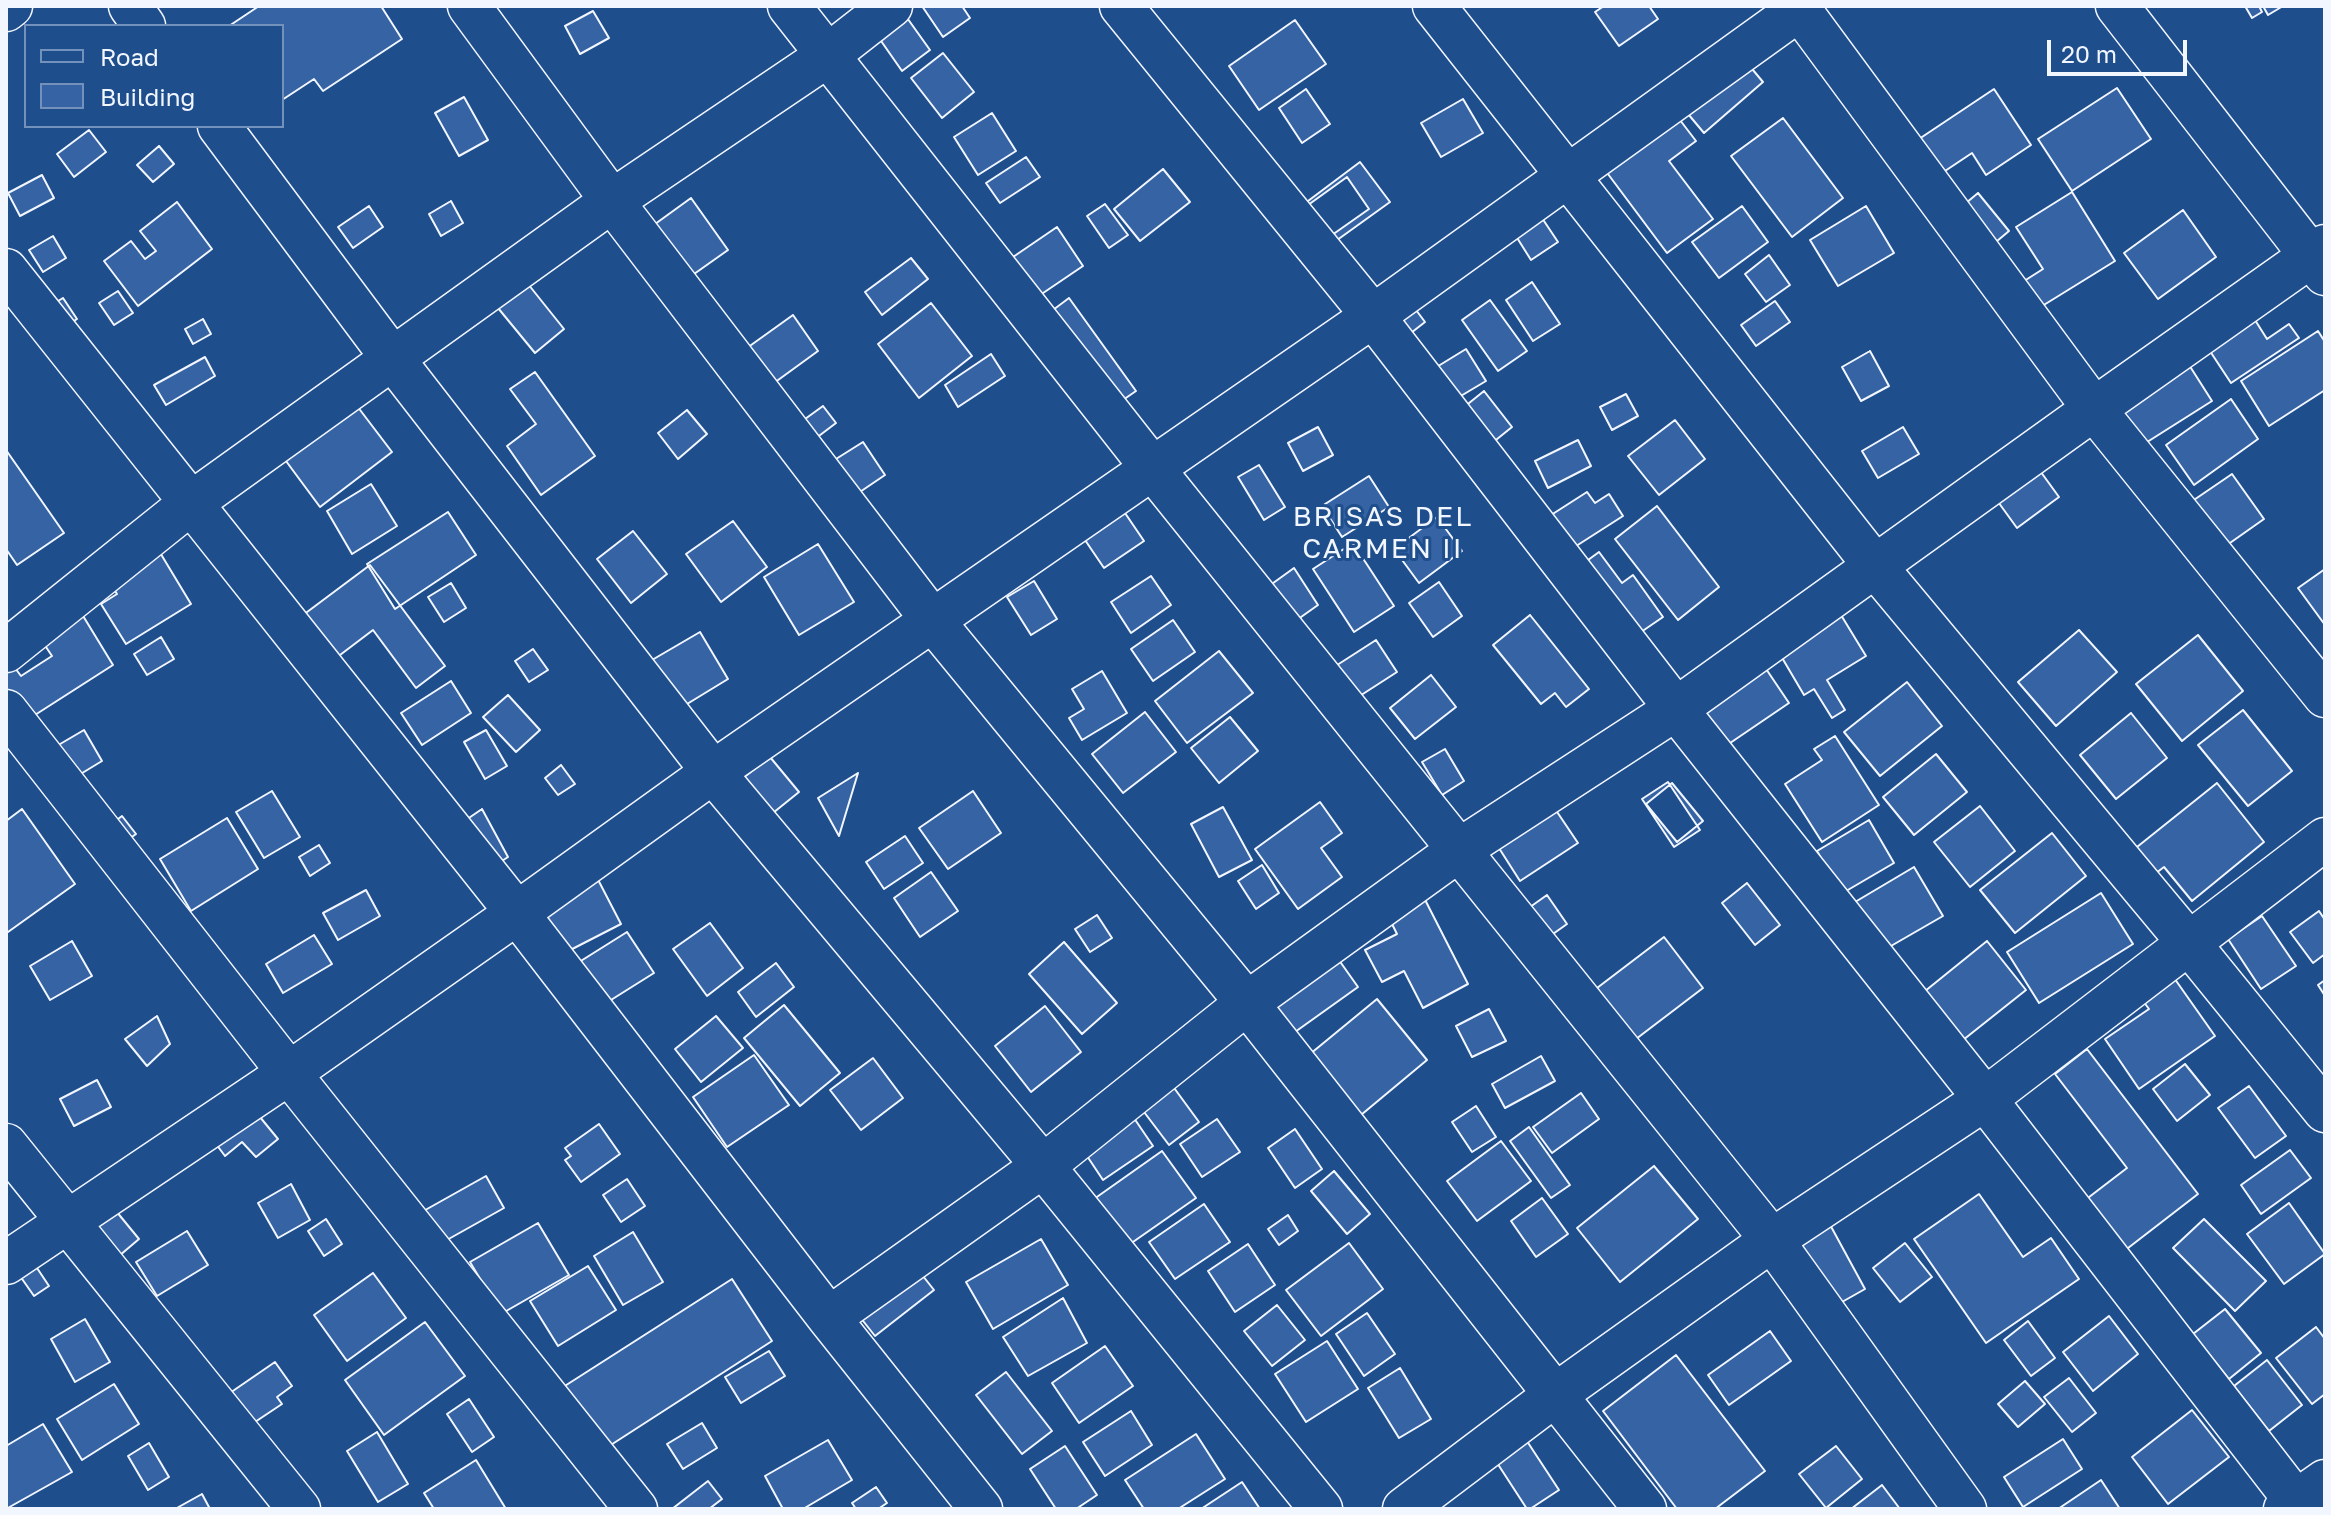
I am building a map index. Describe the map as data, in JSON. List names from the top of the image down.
{
  "districts": ["BRISAS DEL CARMEN II"],
  "legend": ["Road", "Building"],
  "scale_bar": "20 m"
}
